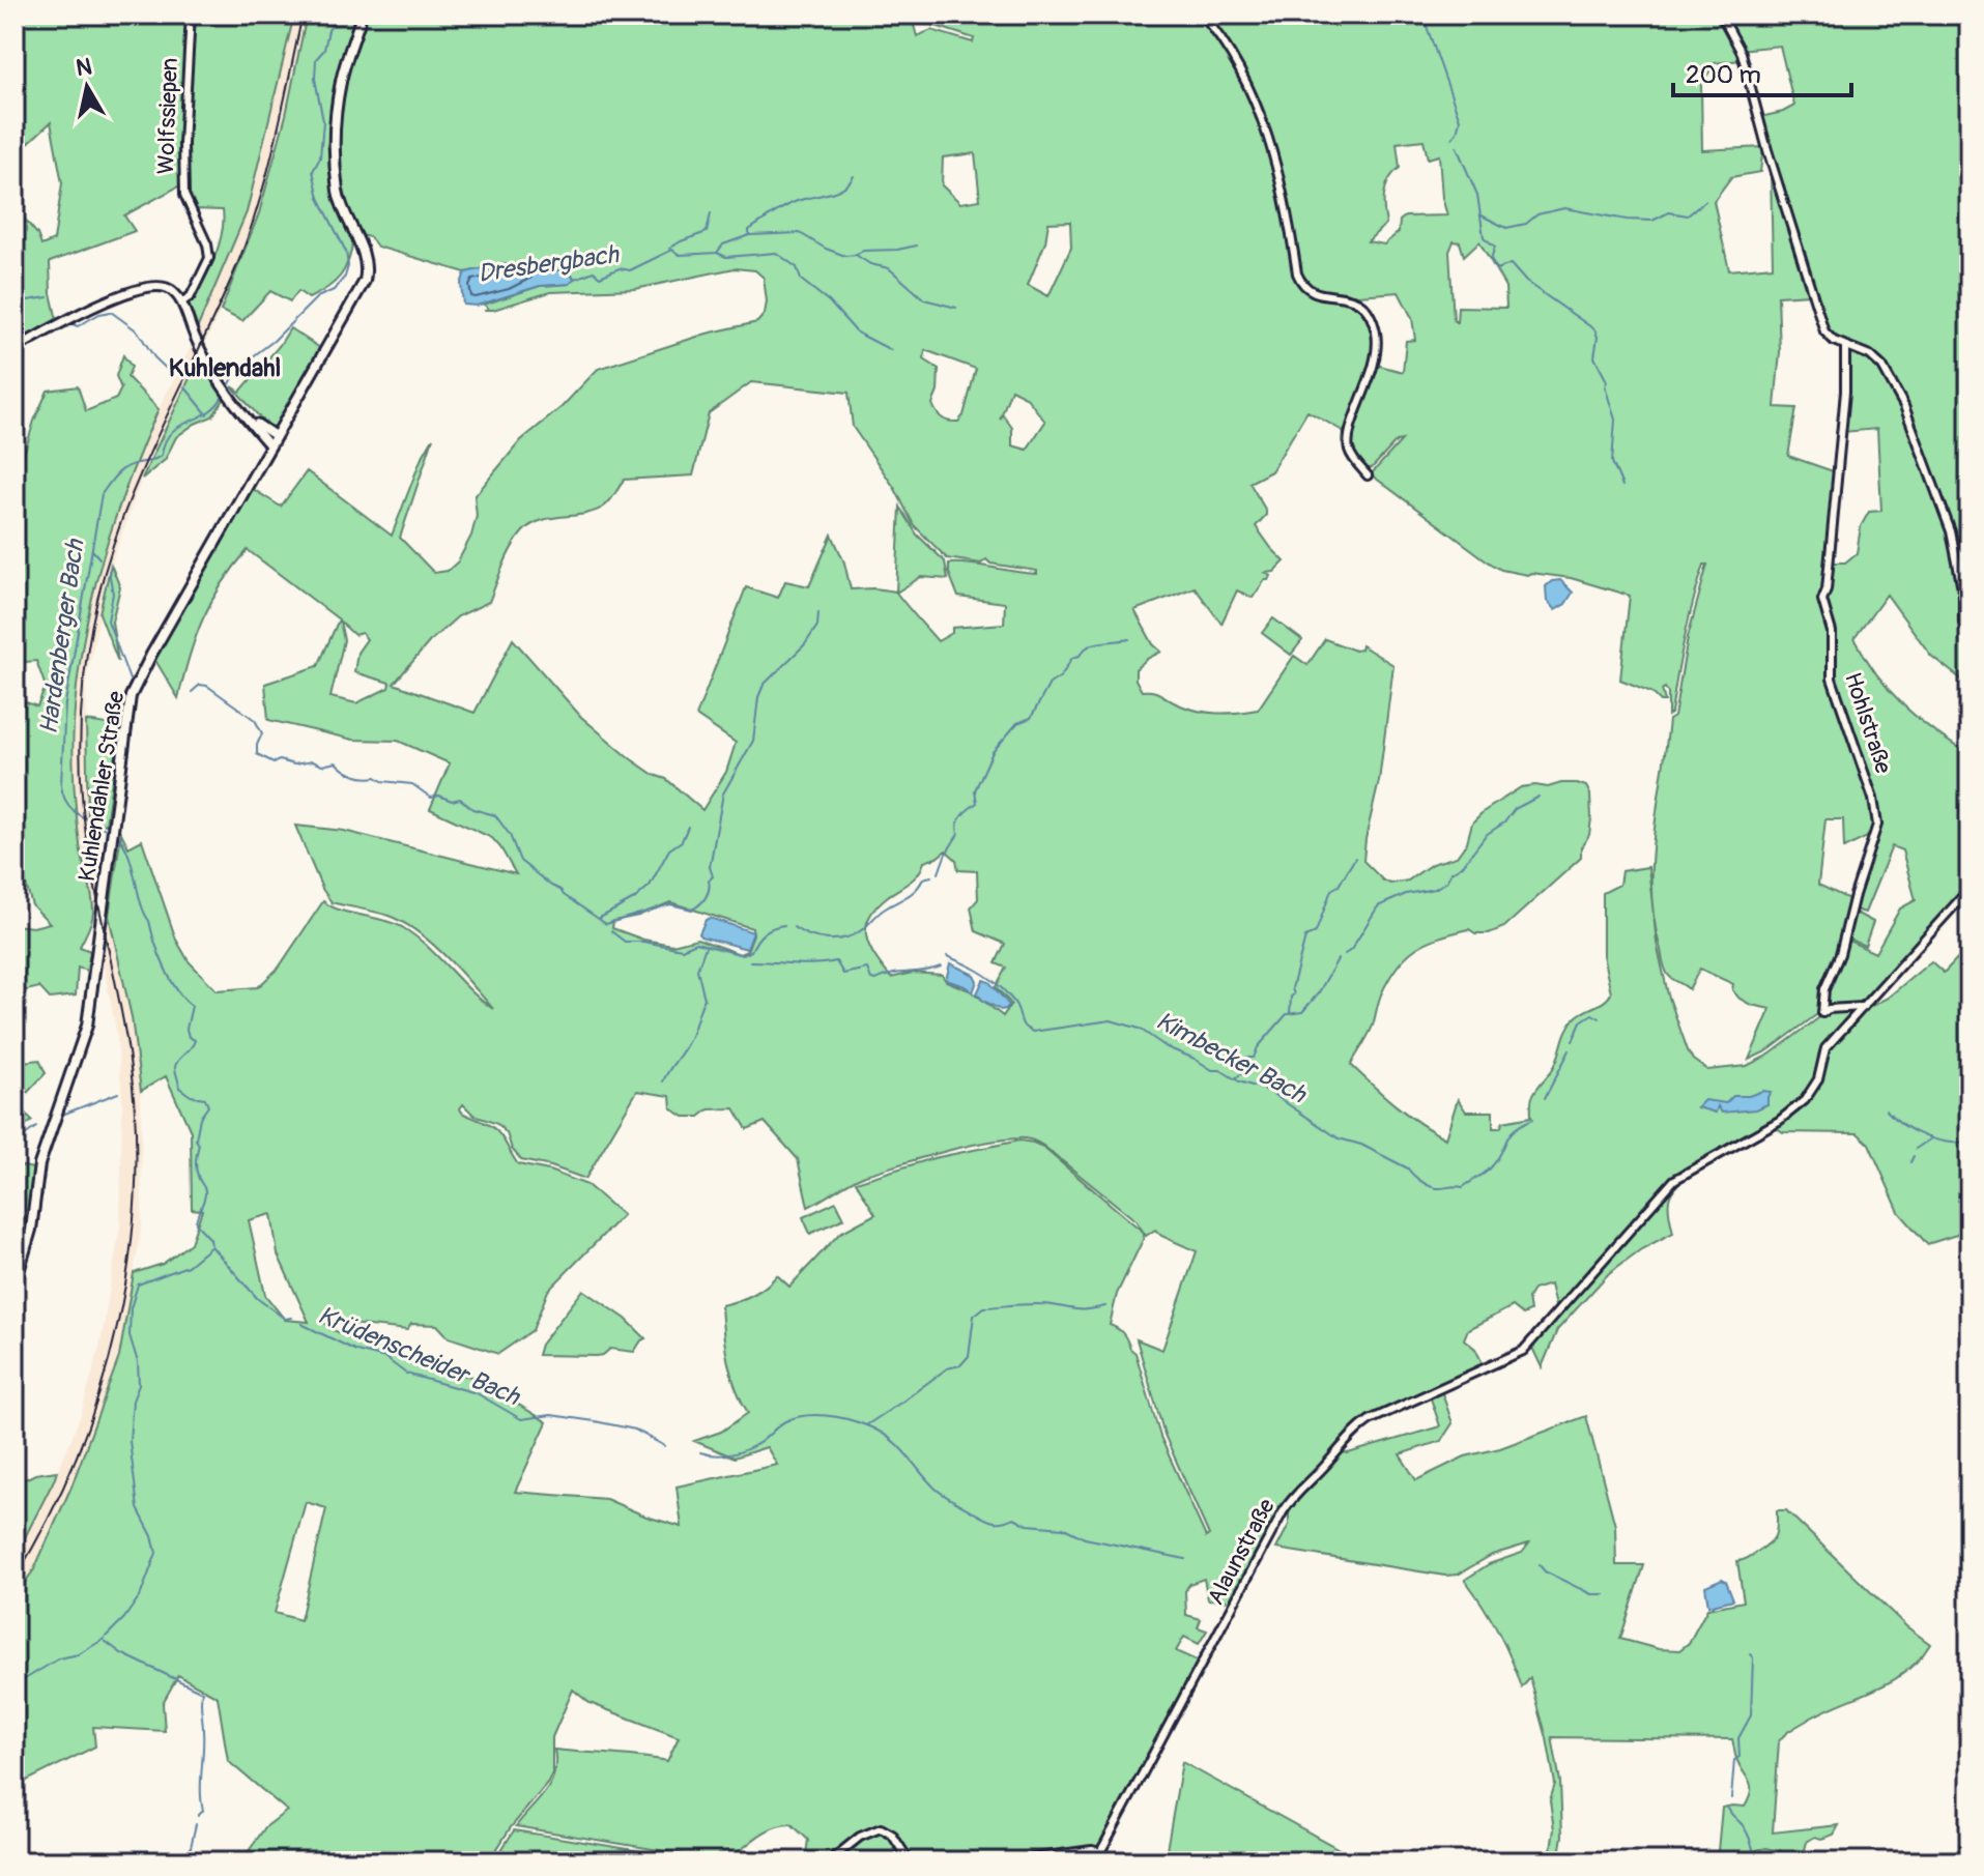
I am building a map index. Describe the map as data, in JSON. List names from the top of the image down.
{
  "streets": {
    "main road": ["Kuhlendahler Straße"],
    "street": ["Wolfssiepen", "Hohlstraße", "Alaunstraße"]
  },
  "crossings": [
    ["Hohlstraße", "Alaunstraße"]
  ],
  "districts": ["Kuhlendahl"],
  "water": [
    "Dresbergbach",
    "Hardenberger Bach",
    "Kimbecker Bach",
    "Krüdenscheider Bach"
  ],
  "scale_bar": "200 m",
  "north": "top"
}
